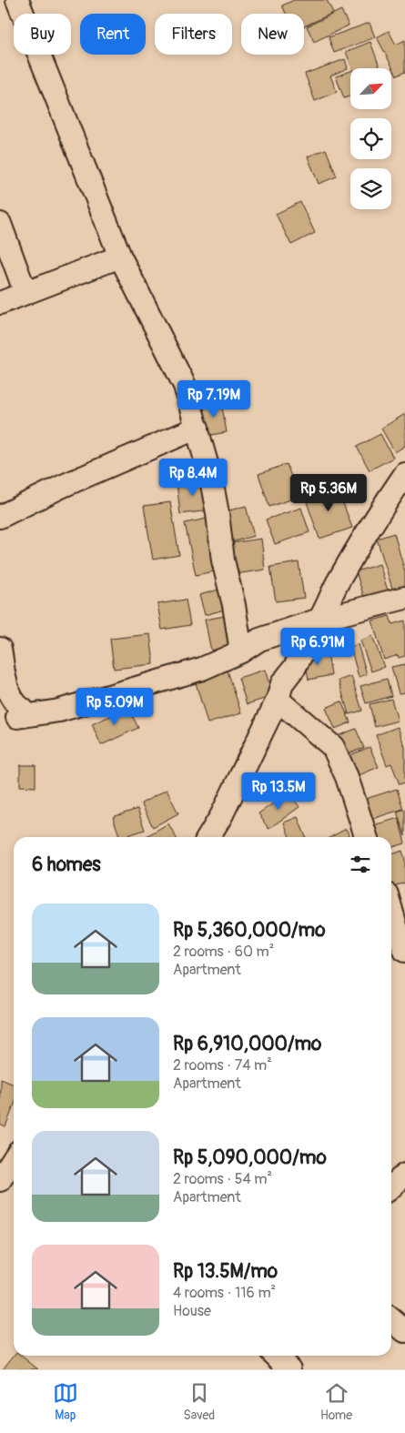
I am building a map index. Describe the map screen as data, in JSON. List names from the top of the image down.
{
  "north": "top right",
  "page": {
    "chip": [
      "Buy",
      "Rent",
      "Filters",
      "New"
    ],
    "price": [
      "Rp 7.19M",
      "Rp 8.4M",
      "Rp 5.36M",
      "Rp 6.91M",
      "Rp 5.09M",
      "Rp 13.5M"
    ],
    "heading": "6 homes",
    "list": [
      {
        "name": "Rp 5,360,000/mo",
        "note": "2 rooms · 60 m² · Apartment"
      },
      {
        "name": "Rp 6,910,000/mo",
        "note": "2 rooms · 74 m² · Apartment"
      },
      {
        "name": "Rp 5,090,000/mo",
        "note": "2 rooms · 54 m² · Apartment"
      },
      {
        "name": "Rp 13.5M/mo",
        "note": "4 rooms · 116 m² · House"
      }
    ],
    "tabs": ["Map", "Saved", "Home"]
  }
}
